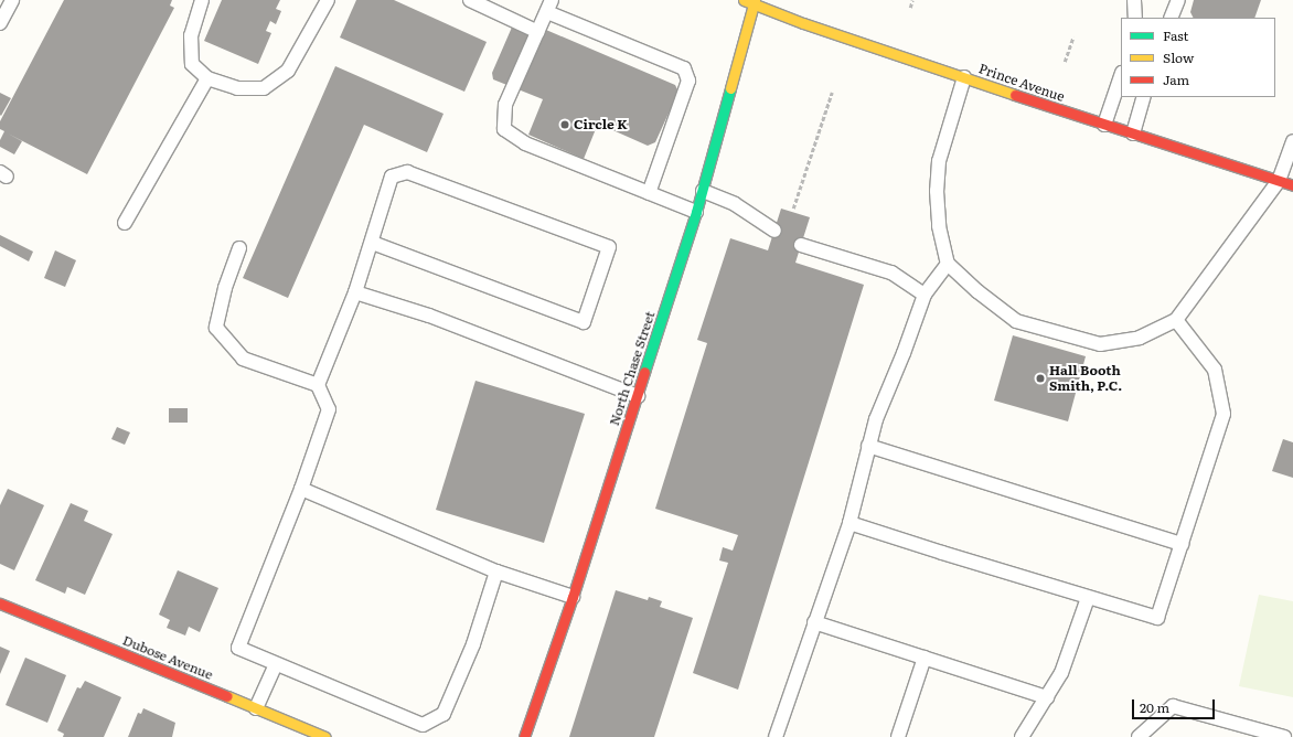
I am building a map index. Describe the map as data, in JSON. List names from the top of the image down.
{
  "streets": {
    "main road": ["Prince Avenue", "North Chase Street", "Dubose Avenue"]
  },
  "crossings": [
    ["Prince Avenue", "North Chase Street"]
  ],
  "places": ["Circle K", "Hall Booth Smith, P.C."],
  "legend": ["Fast", "Slow", "Jam"],
  "scale_bar": "20 m"
}
